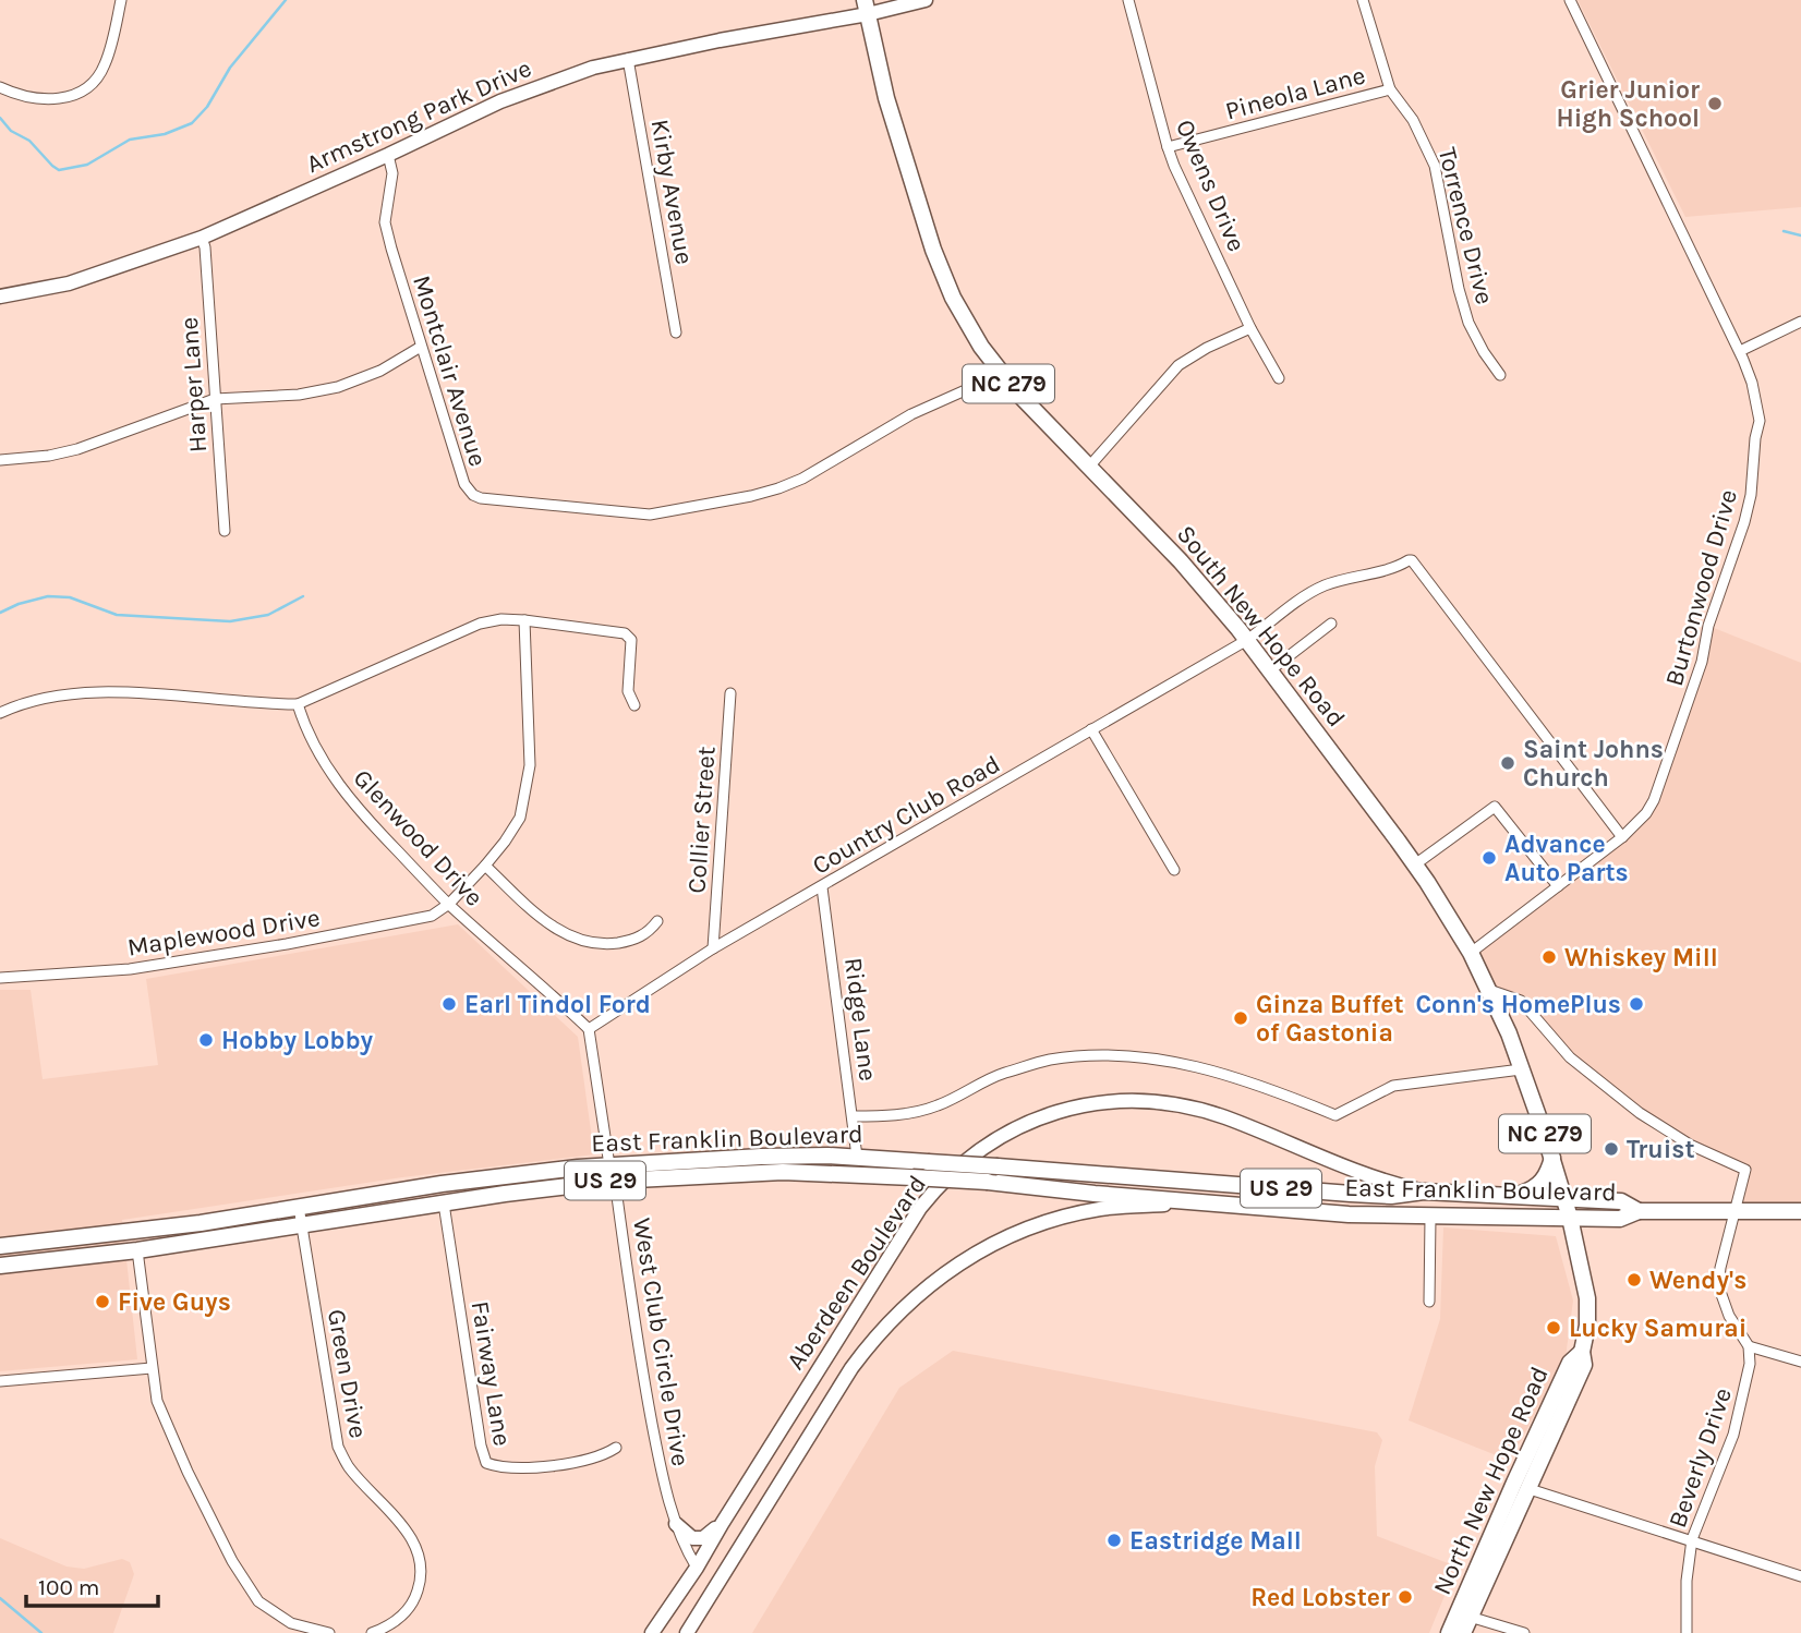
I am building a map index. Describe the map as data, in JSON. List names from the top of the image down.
{
  "streets": {
    "main road": [
      "Armstrong Park Drive",
      "NC 279",
      "South New Hope Road",
      "East Franklin Boulevard",
      "US 29",
      "Aberdeen Boulevard",
      "North New Hope Road"
    ],
    "street": [
      "Pineola Lane",
      "Owens Drive",
      "Kirby Avenue",
      "Torrence Drive",
      "Montclair Avenue",
      "Harper Lane",
      "Burtonwood Drive",
      "Country Club Road",
      "Collier Street",
      "Glenwood Drive",
      "Maplewood Drive",
      "Ridge Lane",
      "West Club Circle Drive",
      "Green Drive",
      "Fairway Lane",
      "Beverly Drive"
    ]
  },
  "crossings": [
    ["Pineola Lane", "Owens Drive"],
    ["Pineola Lane", "Torrence Drive"],
    ["Armstrong Park Drive", "Kirby Avenue"],
    ["Armstrong Park Drive", "Montclair Avenue"],
    ["Armstrong Park Drive", "Harper Lane"],
    ["Armstrong Park Drive", "South New Hope Road"],
    ["Montclair Avenue", "South New Hope Road"],
    ["Burtonwood Drive", "South New Hope Road"],
    ["Burtonwood Drive", "Country Club Road"],
    ["South New Hope Road", "Country Club Road"],
    ["South New Hope Road", "East Franklin Boulevard"],
    ["South New Hope Road", "North New Hope Road"],
    ["Country Club Road", "Collier Street"],
    ["Country Club Road", "Glenwood Drive"],
    ["Country Club Road", "Ridge Lane"],
    ["Country Club Road", "West Club Circle Drive"],
    ["Glenwood Drive", "Maplewood Drive"],
    ["Glenwood Drive", "West Club Circle Drive"],
    ["Ridge Lane", "East Franklin Boulevard"],
    ["East Franklin Boulevard", "Aberdeen Boulevard"],
    ["East Franklin Boulevard", "West Club Circle Drive"],
    ["East Franklin Boulevard", "Green Drive"],
    ["East Franklin Boulevard", "Fairway Lane"],
    ["East Franklin Boulevard", "North New Hope Road"],
    ["Aberdeen Boulevard", "West Club Circle Drive"]
  ],
  "places": [
    "Grier Junior High School",
    "Saint Johns Church",
    "Advance Auto Parts",
    "Whiskey Mill",
    "Earl Tindol Ford",
    "Conn's HomePlus",
    "Ginza Buffet of Gastonia",
    "Hobby Lobby",
    "Truist",
    "Wendy's",
    "Five Guys",
    "Lucky Samurai",
    "Eastridge Mall",
    "Red Lobster"
  ],
  "scale_bar": "100 m"
}
